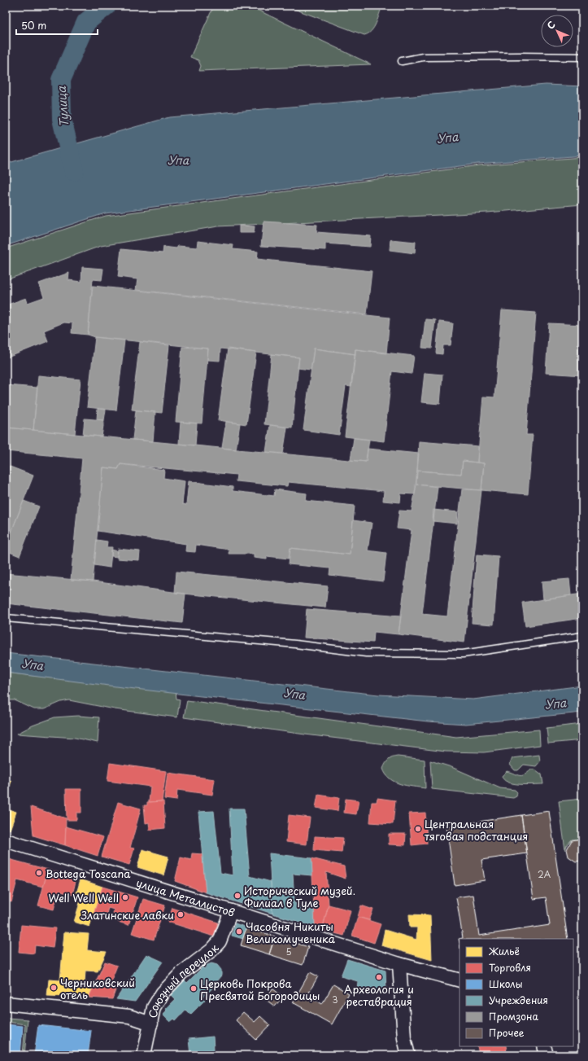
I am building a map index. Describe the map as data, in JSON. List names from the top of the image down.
{
  "streets": {
    "street": ["улица Металлистов", "Союзный переулок"]
  },
  "crossings": [
    ["улица Металлистов", "Союзный переулок"]
  ],
  "water": ["Тулица", "Упа"],
  "places": [
    "Центральная тяговая подстанция",
    "Bottega Toscana",
    "Исторический музей. Филиал в Туле",
    "Well Well Well",
    "Златинские лавки",
    "Часовня Никиты Великомученика",
    "Археология и реставрация",
    "Черниковский отель",
    "Церковь Покрова Пресвятой Богородицы"
  ],
  "house_numbers": ["2А", "5", "3"],
  "legend": [
    "Жильё",
    "Торговля",
    "Школы",
    "Учреждения",
    "Промзона",
    "Прочее"
  ],
  "scale_bar": "50 m",
  "north": "top left"
}
